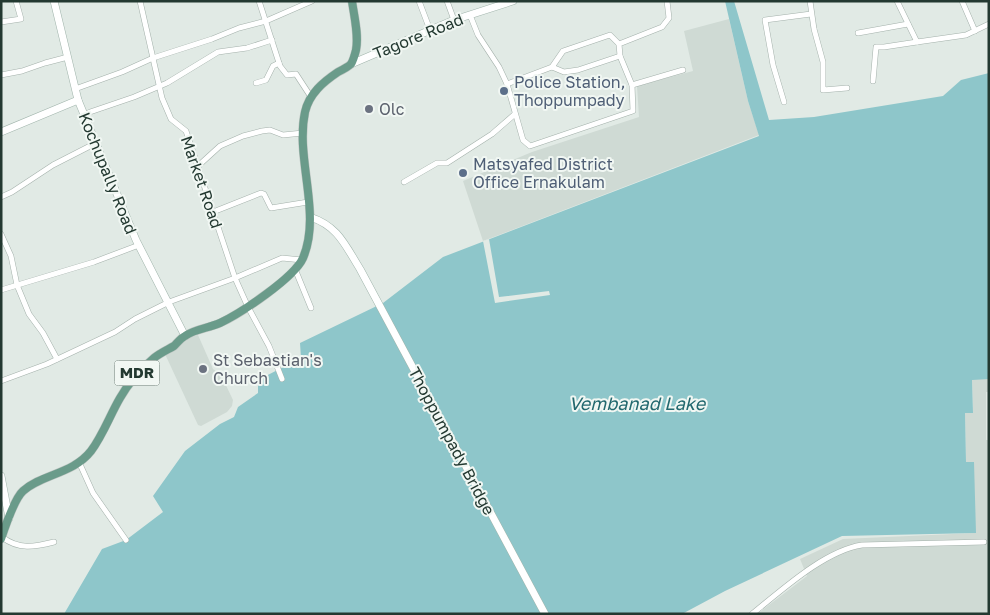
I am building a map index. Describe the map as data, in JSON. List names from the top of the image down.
{
  "streets": {
    "main road": [
      "Tagore Road",
      "Kochupally Road",
      "MDR",
      "Thoppumpady Bridge"
    ],
    "street": ["Market Road"]
  },
  "crossings": [
    ["Kochupally Road", "MDR"],
    ["Market Road", "MDR"],
    ["MDR", "Thoppumpady Bridge"]
  ],
  "water": ["Vembanad Lake"],
  "places": [
    "Police Station, Thoppumpady",
    "Olc",
    "Matsyafed District Office Ernakulam",
    "St Sebastian's Church"
  ]
}
